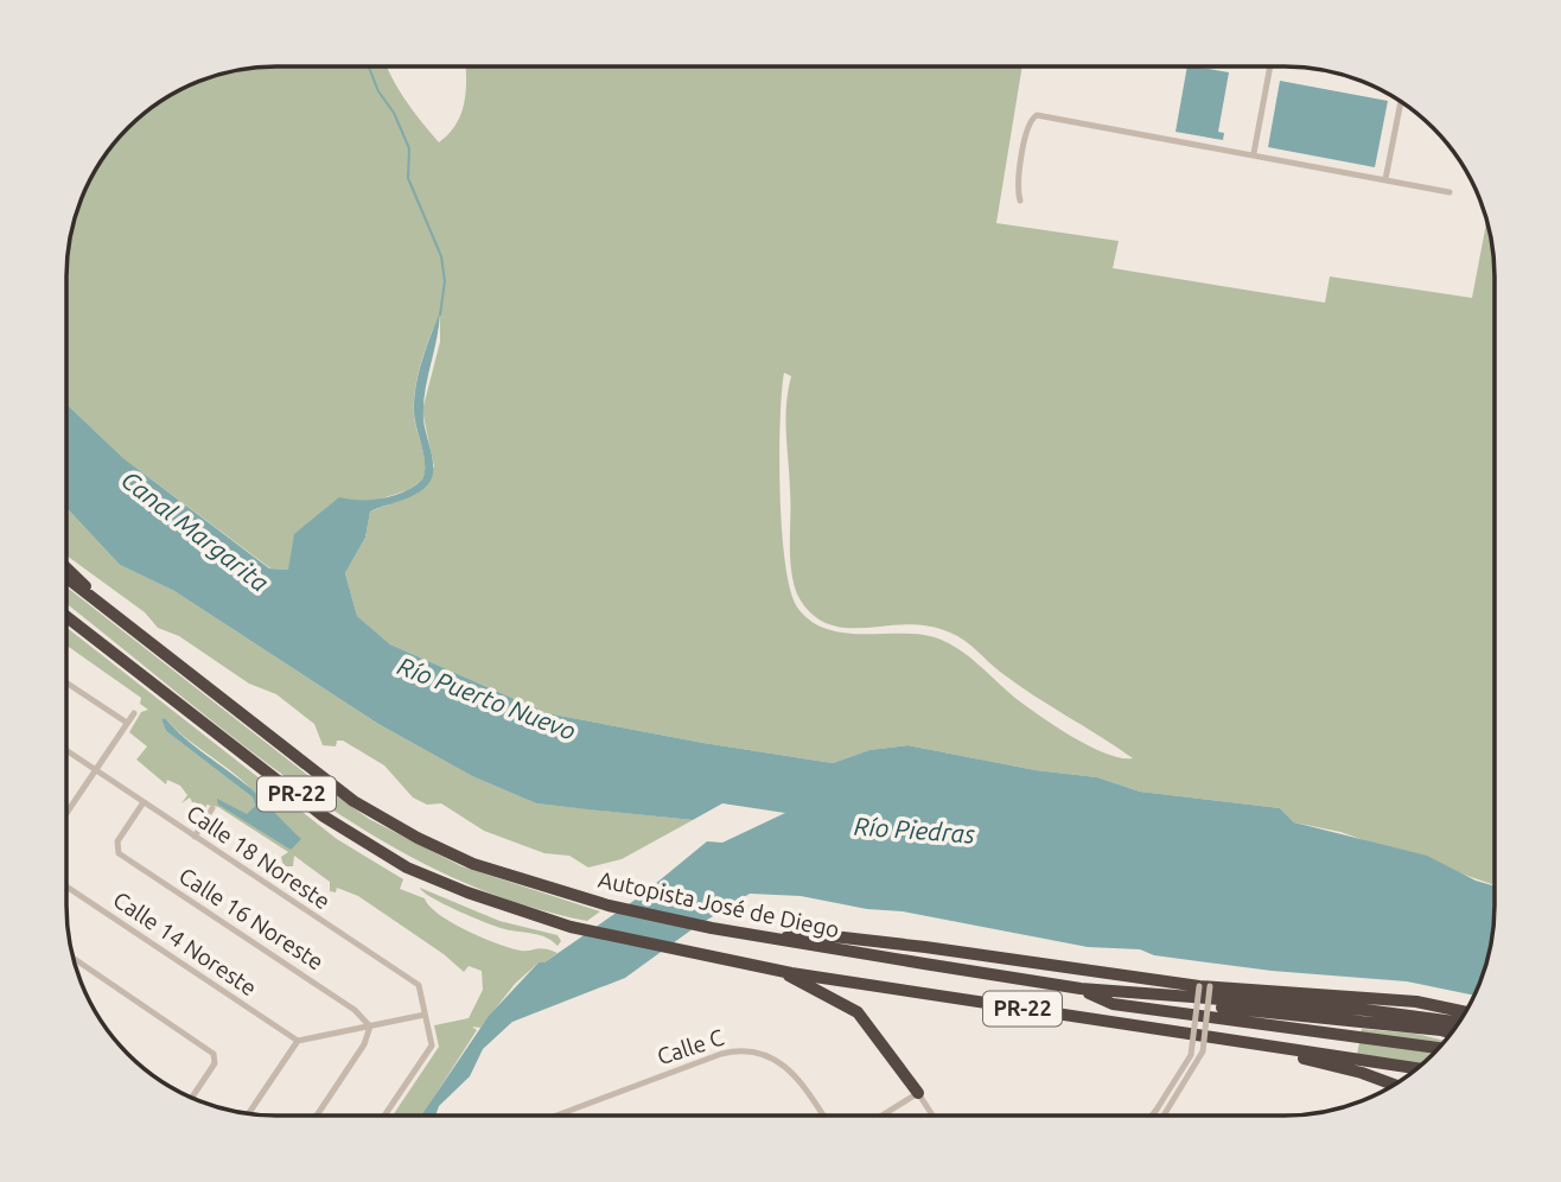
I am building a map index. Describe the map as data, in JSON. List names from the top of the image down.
{
  "streets": {
    "highway": ["PR-22", "Autopista José de Diego"],
    "street": [
      "Calle 18 Noreste",
      "Calle 16 Noreste",
      "Calle 14 Noreste",
      "Calle C"
    ]
  },
  "crossings": [
    ["Calle 18 Noreste", "Calle 16 Noreste"]
  ],
  "water": ["Canal Margarita", "Río Puerto Nuevo", "Río Piedras"]
}
